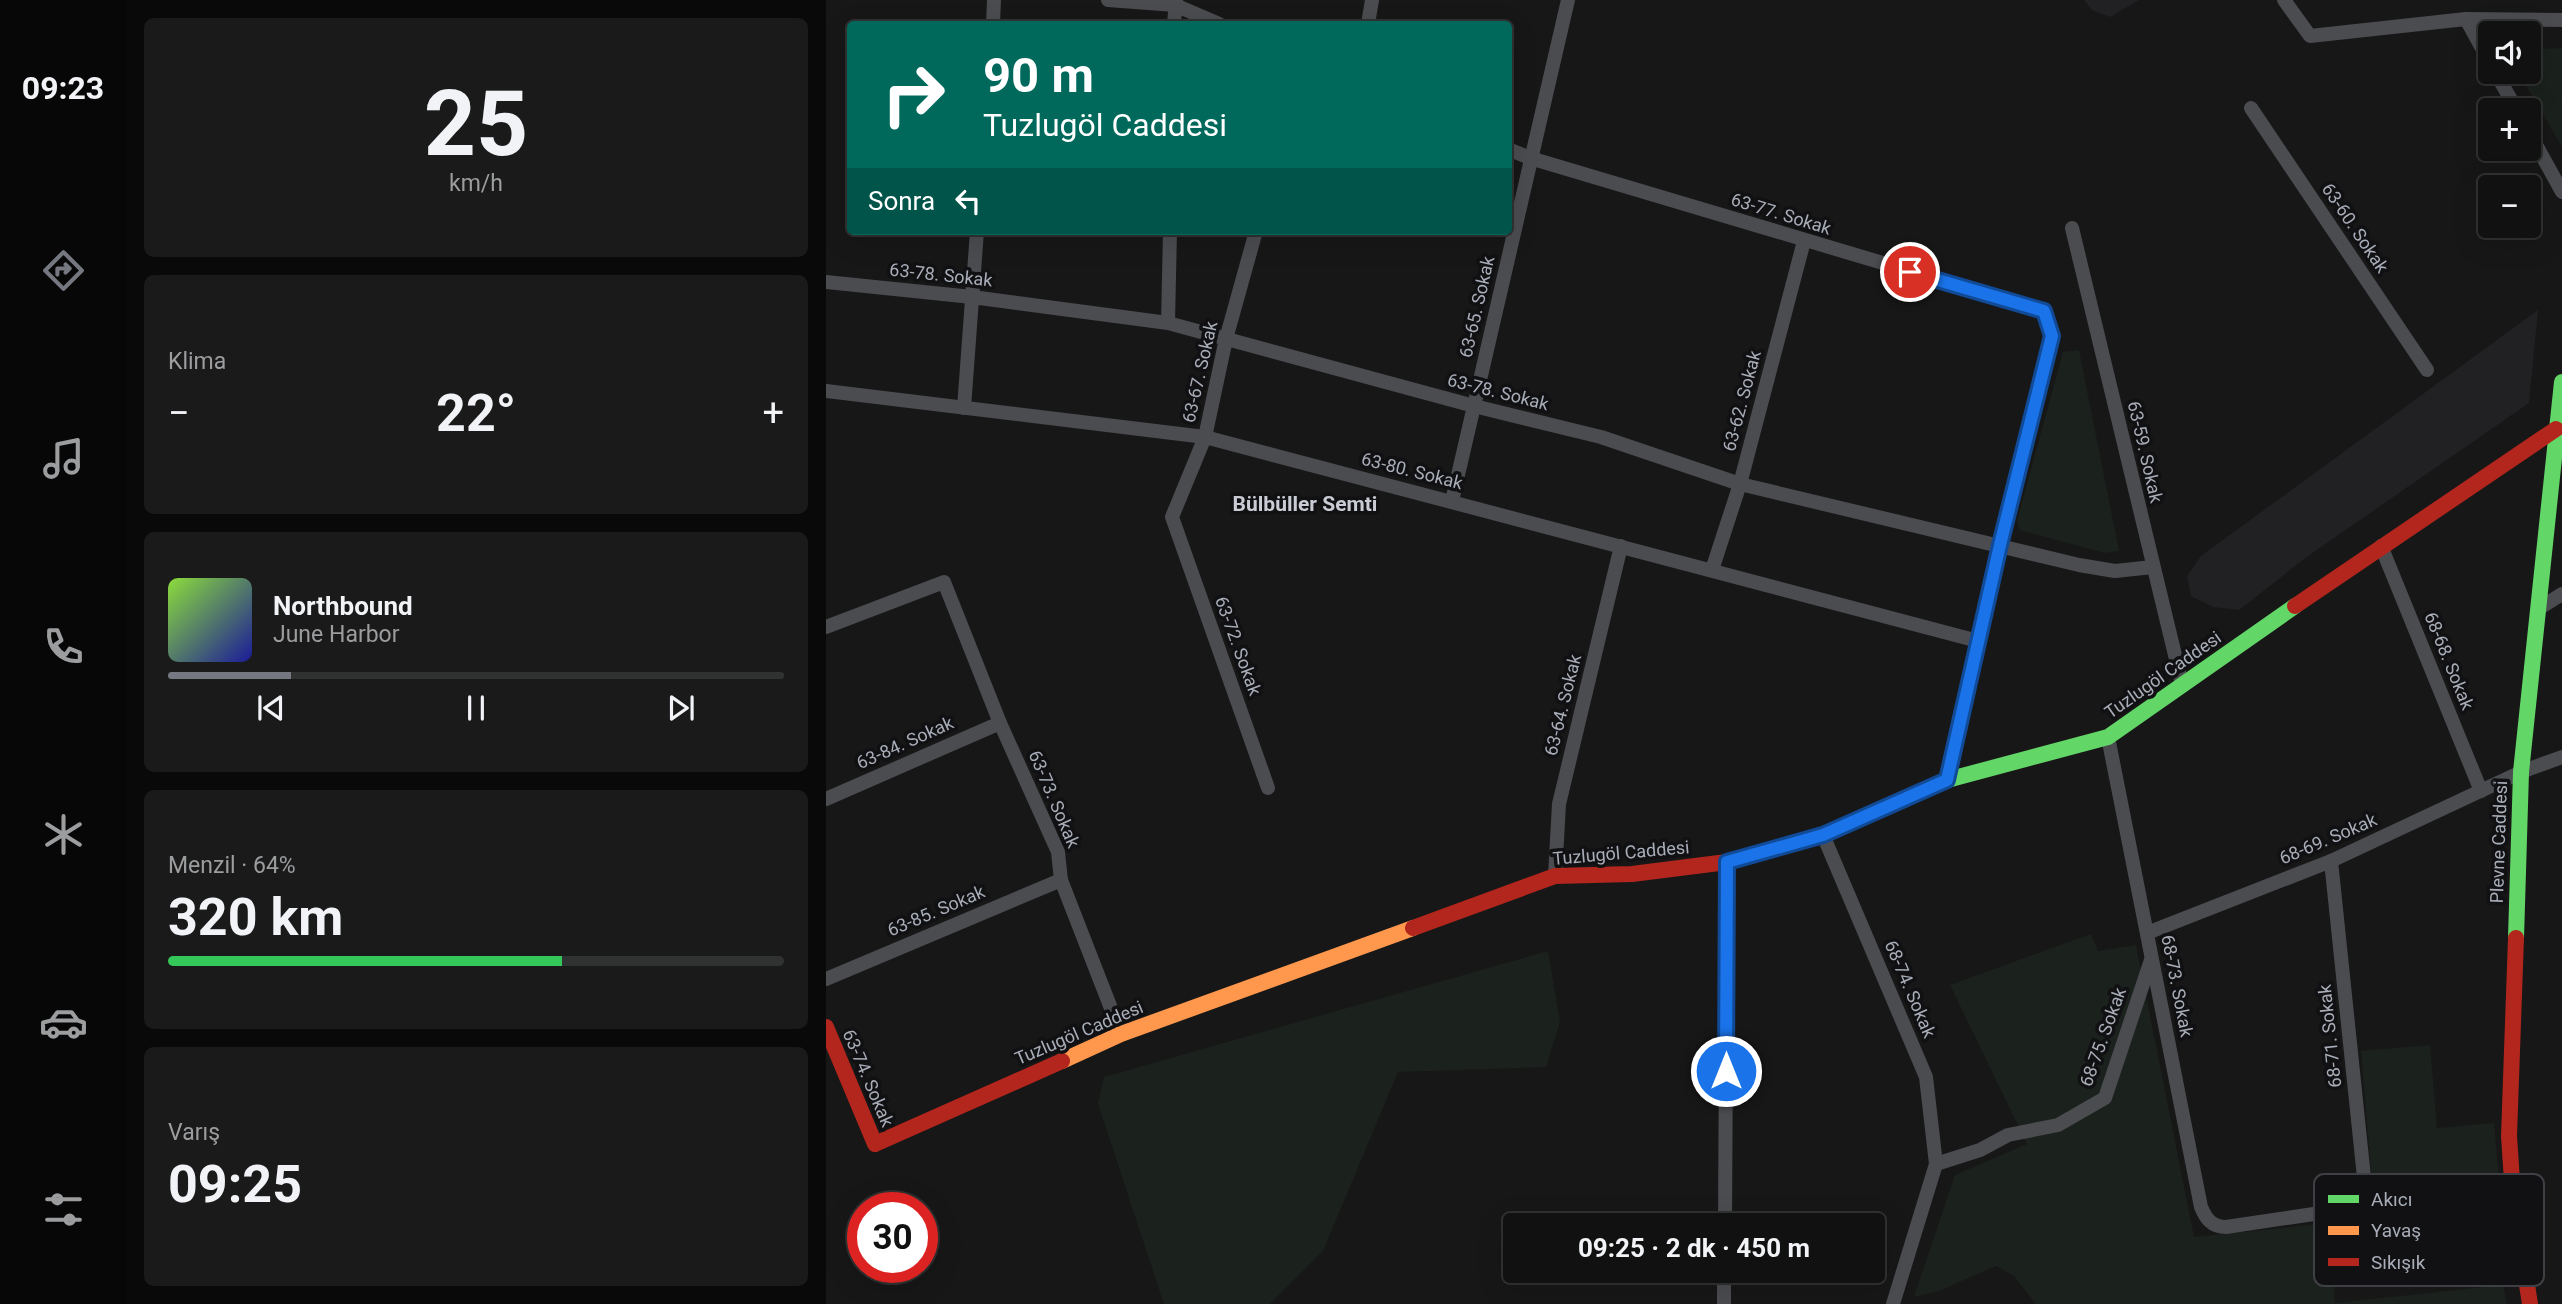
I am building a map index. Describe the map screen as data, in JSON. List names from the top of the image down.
{
  "streets": {
    "street": [
      "63-77. Sokak",
      "63-60. Sokak",
      "63-78. Sokak",
      "63-65. Sokak",
      "63-67. Sokak",
      "63-62. Sokak",
      "63-59. Sokak",
      "63-80. Sokak",
      "63-72. Sokak",
      "68-68. Sokak",
      "Tuzlugöl Caddesi",
      "63-64. Sokak",
      "63-84. Sokak",
      "63-73. Sokak",
      "68-69. Sokak",
      "Plevne Caddesi",
      "63-85. Sokak",
      "68-73. Sokak",
      "68-74. Sokak",
      "68-71. Sokak",
      "68-75. Sokak",
      "63-74. Sokak"
    ]
  },
  "crossings": [
    ["63-77. Sokak", "63-78. Sokak"],
    ["63-77. Sokak", "63-65. Sokak"],
    ["63-77. Sokak", "63-62. Sokak"],
    ["63-78. Sokak", "63-65. Sokak"],
    ["63-78. Sokak", "63-67. Sokak"],
    ["63-78. Sokak", "63-62. Sokak"],
    ["63-78. Sokak", "63-59. Sokak"],
    ["63-65. Sokak", "63-80. Sokak"],
    ["63-67. Sokak", "63-80. Sokak"],
    ["63-67. Sokak", "63-72. Sokak"],
    ["63-62. Sokak", "63-80. Sokak"],
    ["63-59. Sokak", "Tuzlugöl Caddesi"],
    ["63-80. Sokak", "63-64. Sokak"],
    ["68-68. Sokak", "Tuzlugöl Caddesi"],
    ["68-68. Sokak", "68-69. Sokak"],
    ["Tuzlugöl Caddesi", "63-64. Sokak"],
    ["Tuzlugöl Caddesi", "63-73. Sokak"],
    ["Tuzlugöl Caddesi", "Plevne Caddesi"],
    ["Tuzlugöl Caddesi", "68-73. Sokak"],
    ["Tuzlugöl Caddesi", "68-74. Sokak"],
    ["Tuzlugöl Caddesi", "63-74. Sokak"],
    ["63-84. Sokak", "63-73. Sokak"],
    ["63-73. Sokak", "63-85. Sokak"],
    ["68-69. Sokak", "Plevne Caddesi"],
    ["68-69. Sokak", "68-73. Sokak"],
    ["68-69. Sokak", "68-71. Sokak"],
    ["68-73. Sokak", "68-75. Sokak"],
    ["68-74. Sokak", "68-75. Sokak"]
  ],
  "districts": ["Bülbüller Semti"],
  "legend": ["Akıcı", "Yavaş", "Sıkışık"],
  "page": {
    "tabs": "09:23",
    "tile": [
      ["25", "km/h"],
      "Klima",
      ["Menzil · 64%", "320 km"],
      ["Varış", "09:25"]
    ],
    "map_buttons": ["+", "−"],
    "turn": ["90 m", "Tuzlugöl Caddesi"],
    "then": "Sonra",
    "heat": ["−", "22°", "+"],
    "song": ["Northbound", "June Harbor"],
    "limit": "30",
    "trip": "09:25 · 2 dk · 450 m"
  }
}
